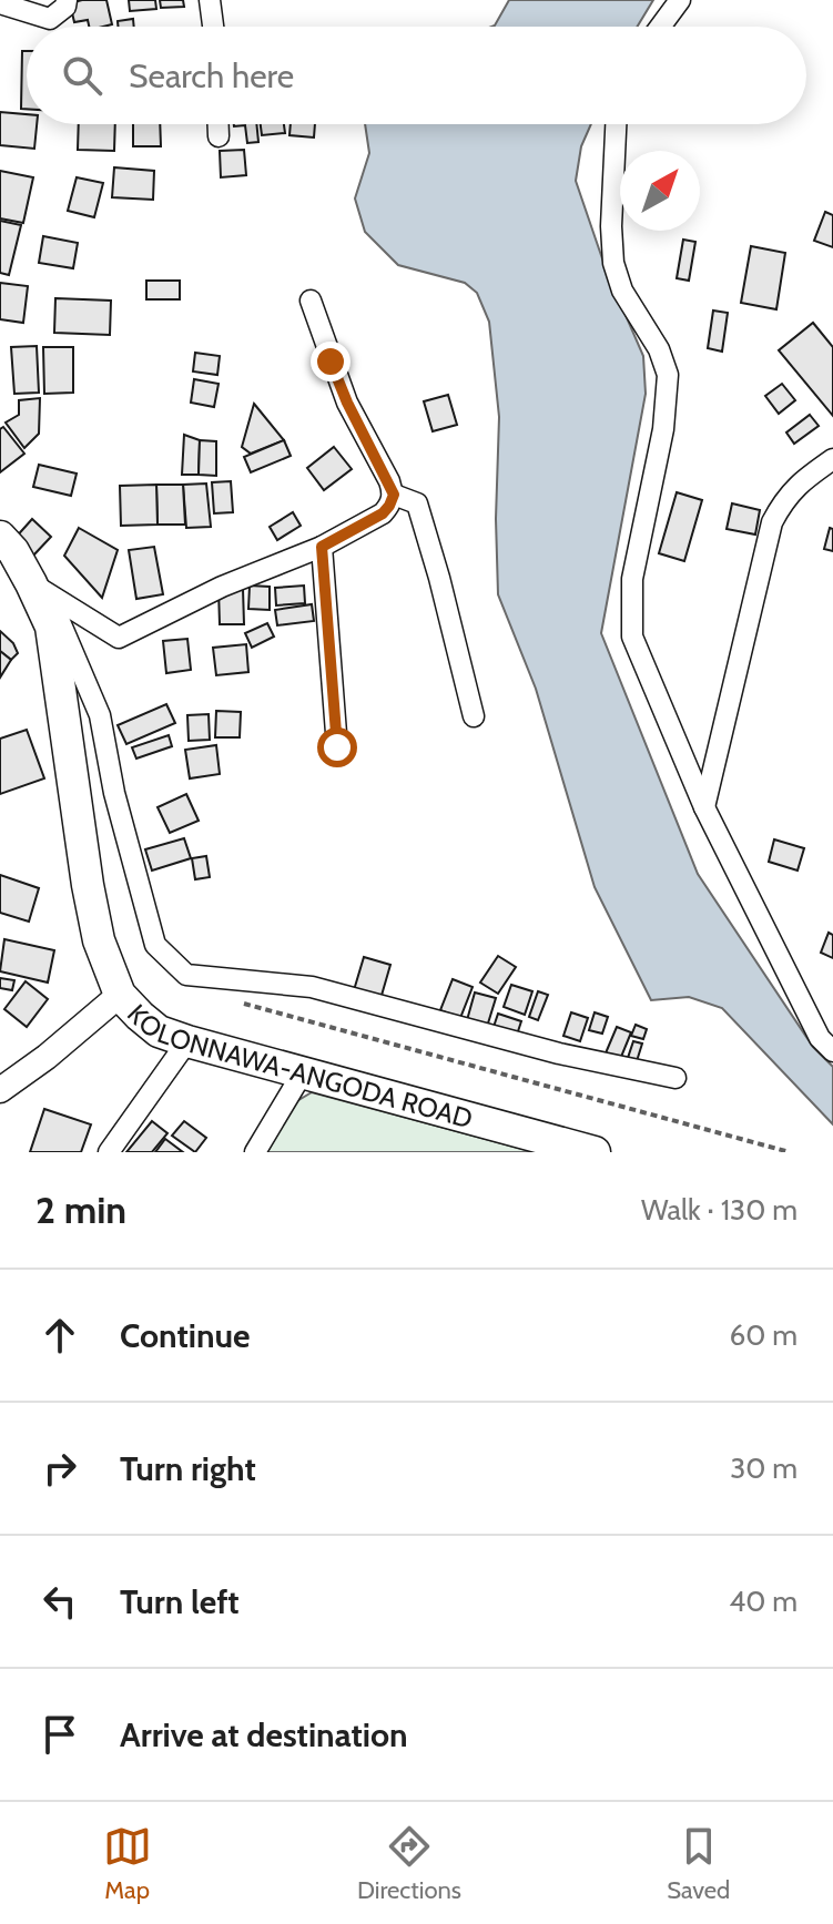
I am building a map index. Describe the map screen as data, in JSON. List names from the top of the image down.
{
  "streets": {
    "main road": ["KOLONNAWA-ANGODA ROAD"]
  },
  "north": "top right",
  "page": {
    "search": "Search here",
    "heading": ["2 min", "Walk · 130 m"],
    "list": [
      ["Continue", "60 m"],
      ["Turn right", "30 m"],
      ["Turn left", "40 m"],
      "Arrive at destination"
    ],
    "nav": ["Map", "Directions", "Saved"]
  }
}
